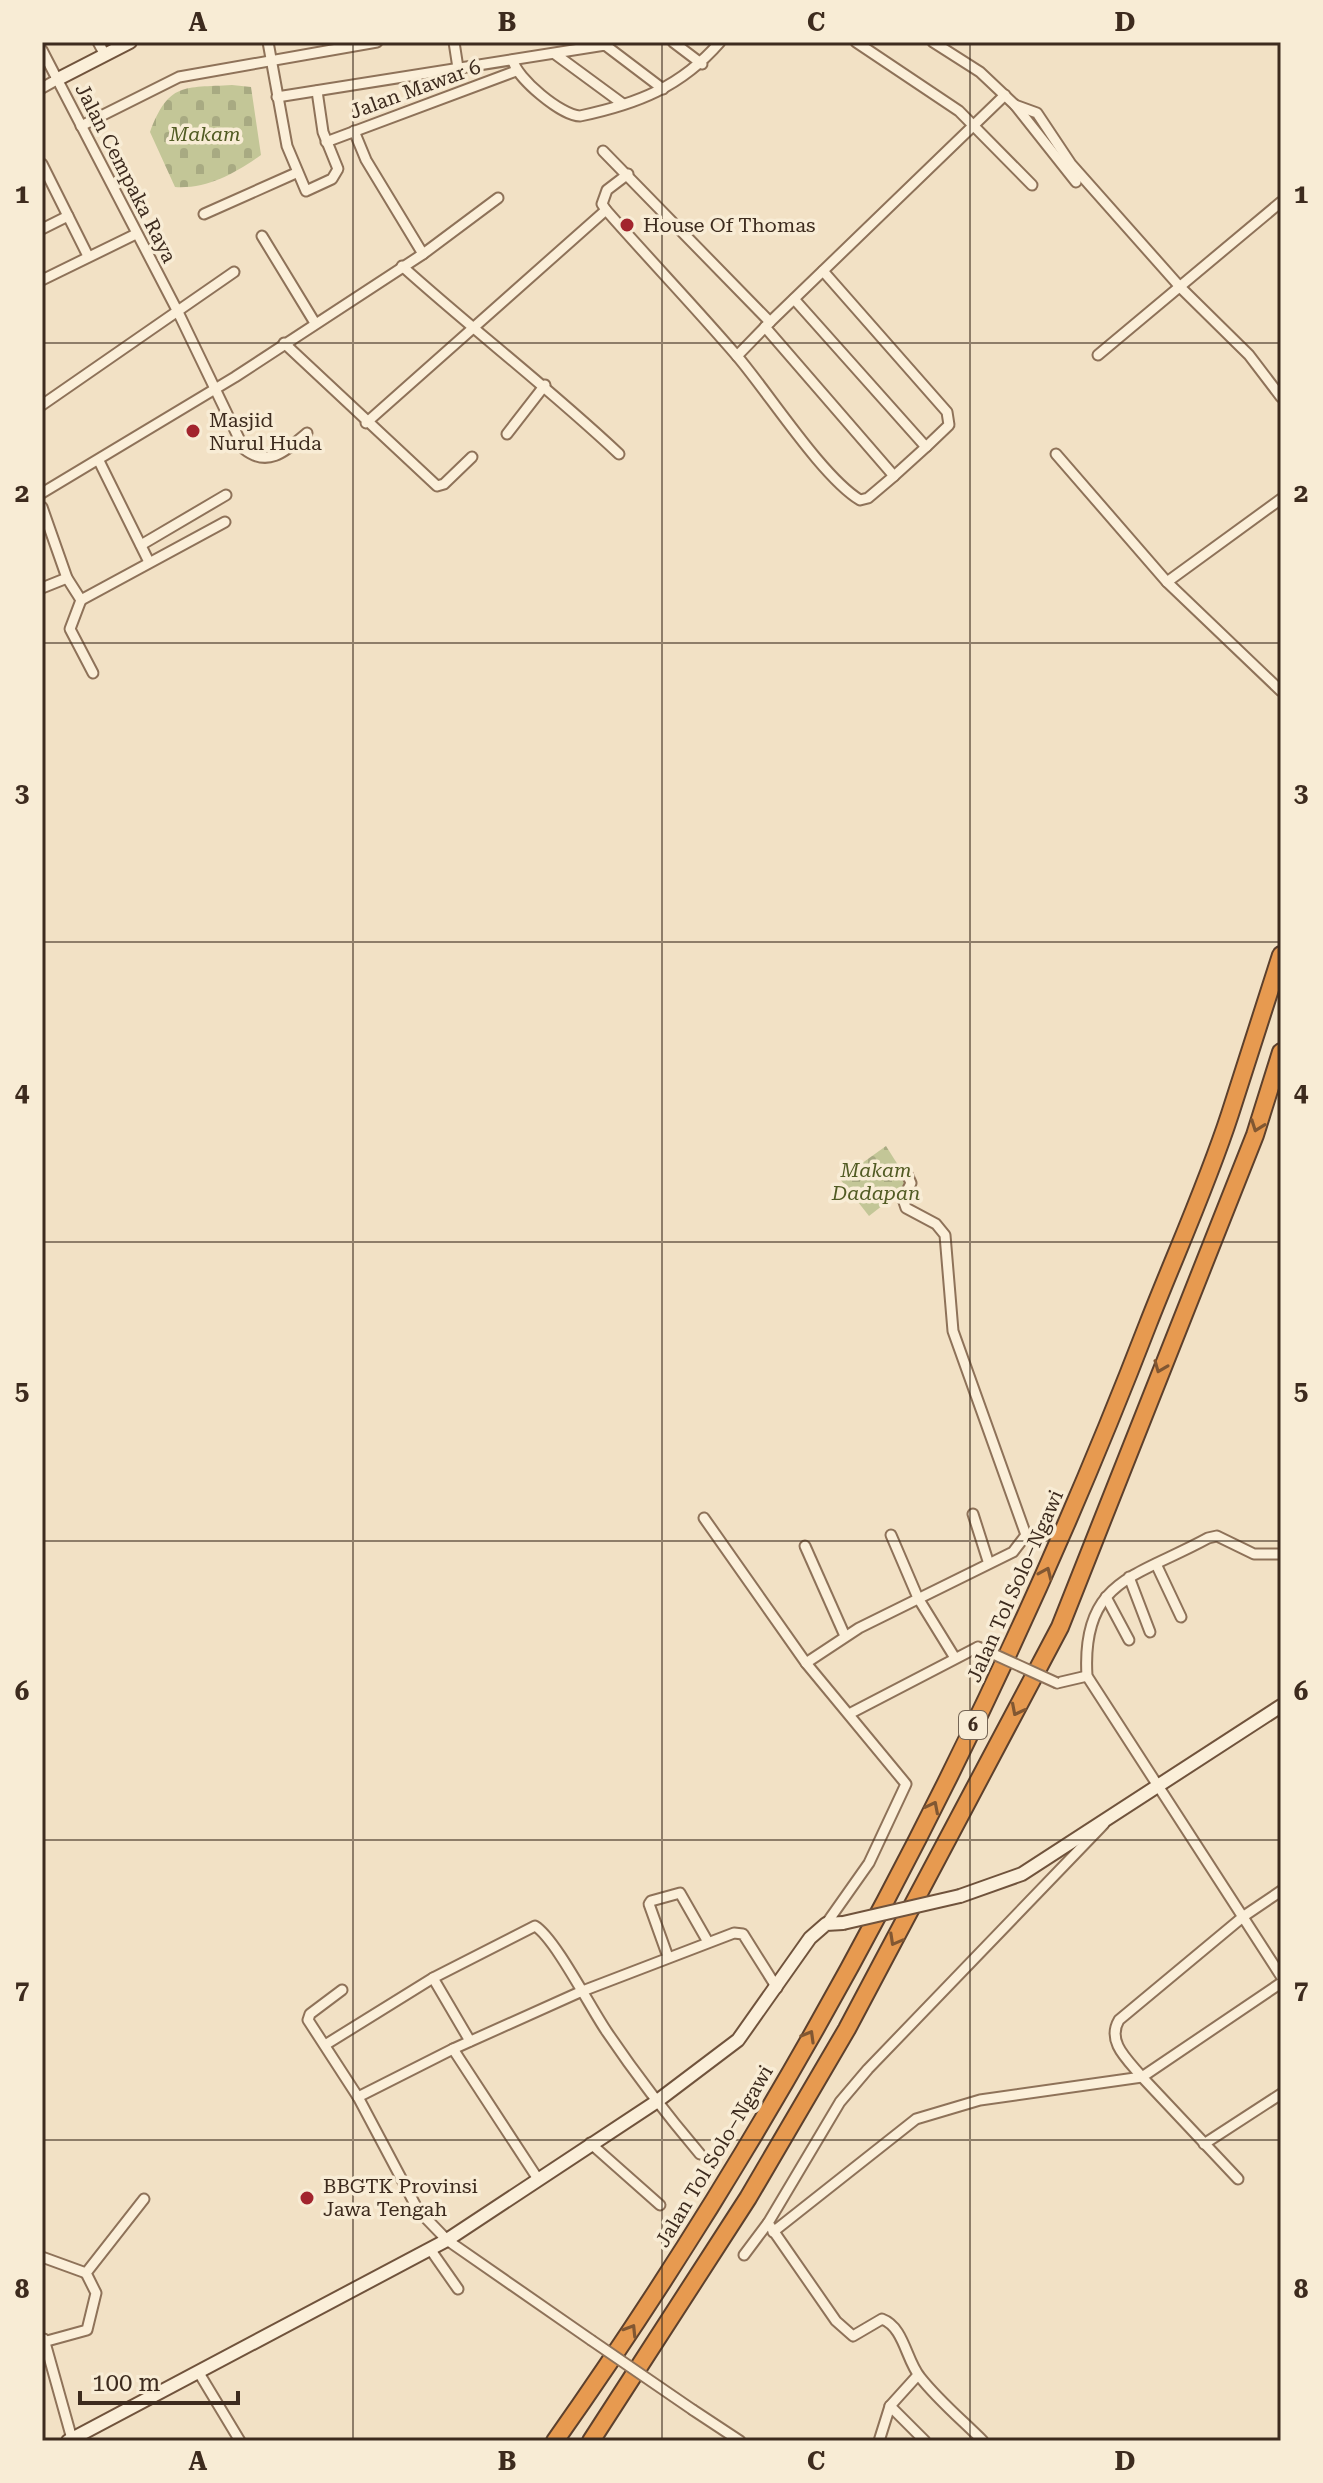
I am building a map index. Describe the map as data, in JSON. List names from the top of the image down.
{
  "streets": {
    "highway": ["Jalan Tol Solo–Ngawi", "6"],
    "street": ["Jalan Mawar 6", "Jalan Cempaka Raya"]
  },
  "parks": ["Makam", "Makam Dadapan"],
  "places": ["House Of Thomas", "Masjid Nurul Huda", "BBGTK Provinsi Jawa Tengah"],
  "scale_bar": "100 m",
  "grid": {
    "columns": [
      "A",
      "B",
      "C",
      "D"
    ],
    "rows": [
      "1",
      "2",
      "3",
      "4",
      "5",
      "6",
      "7",
      "8"
    ]
  }
}
